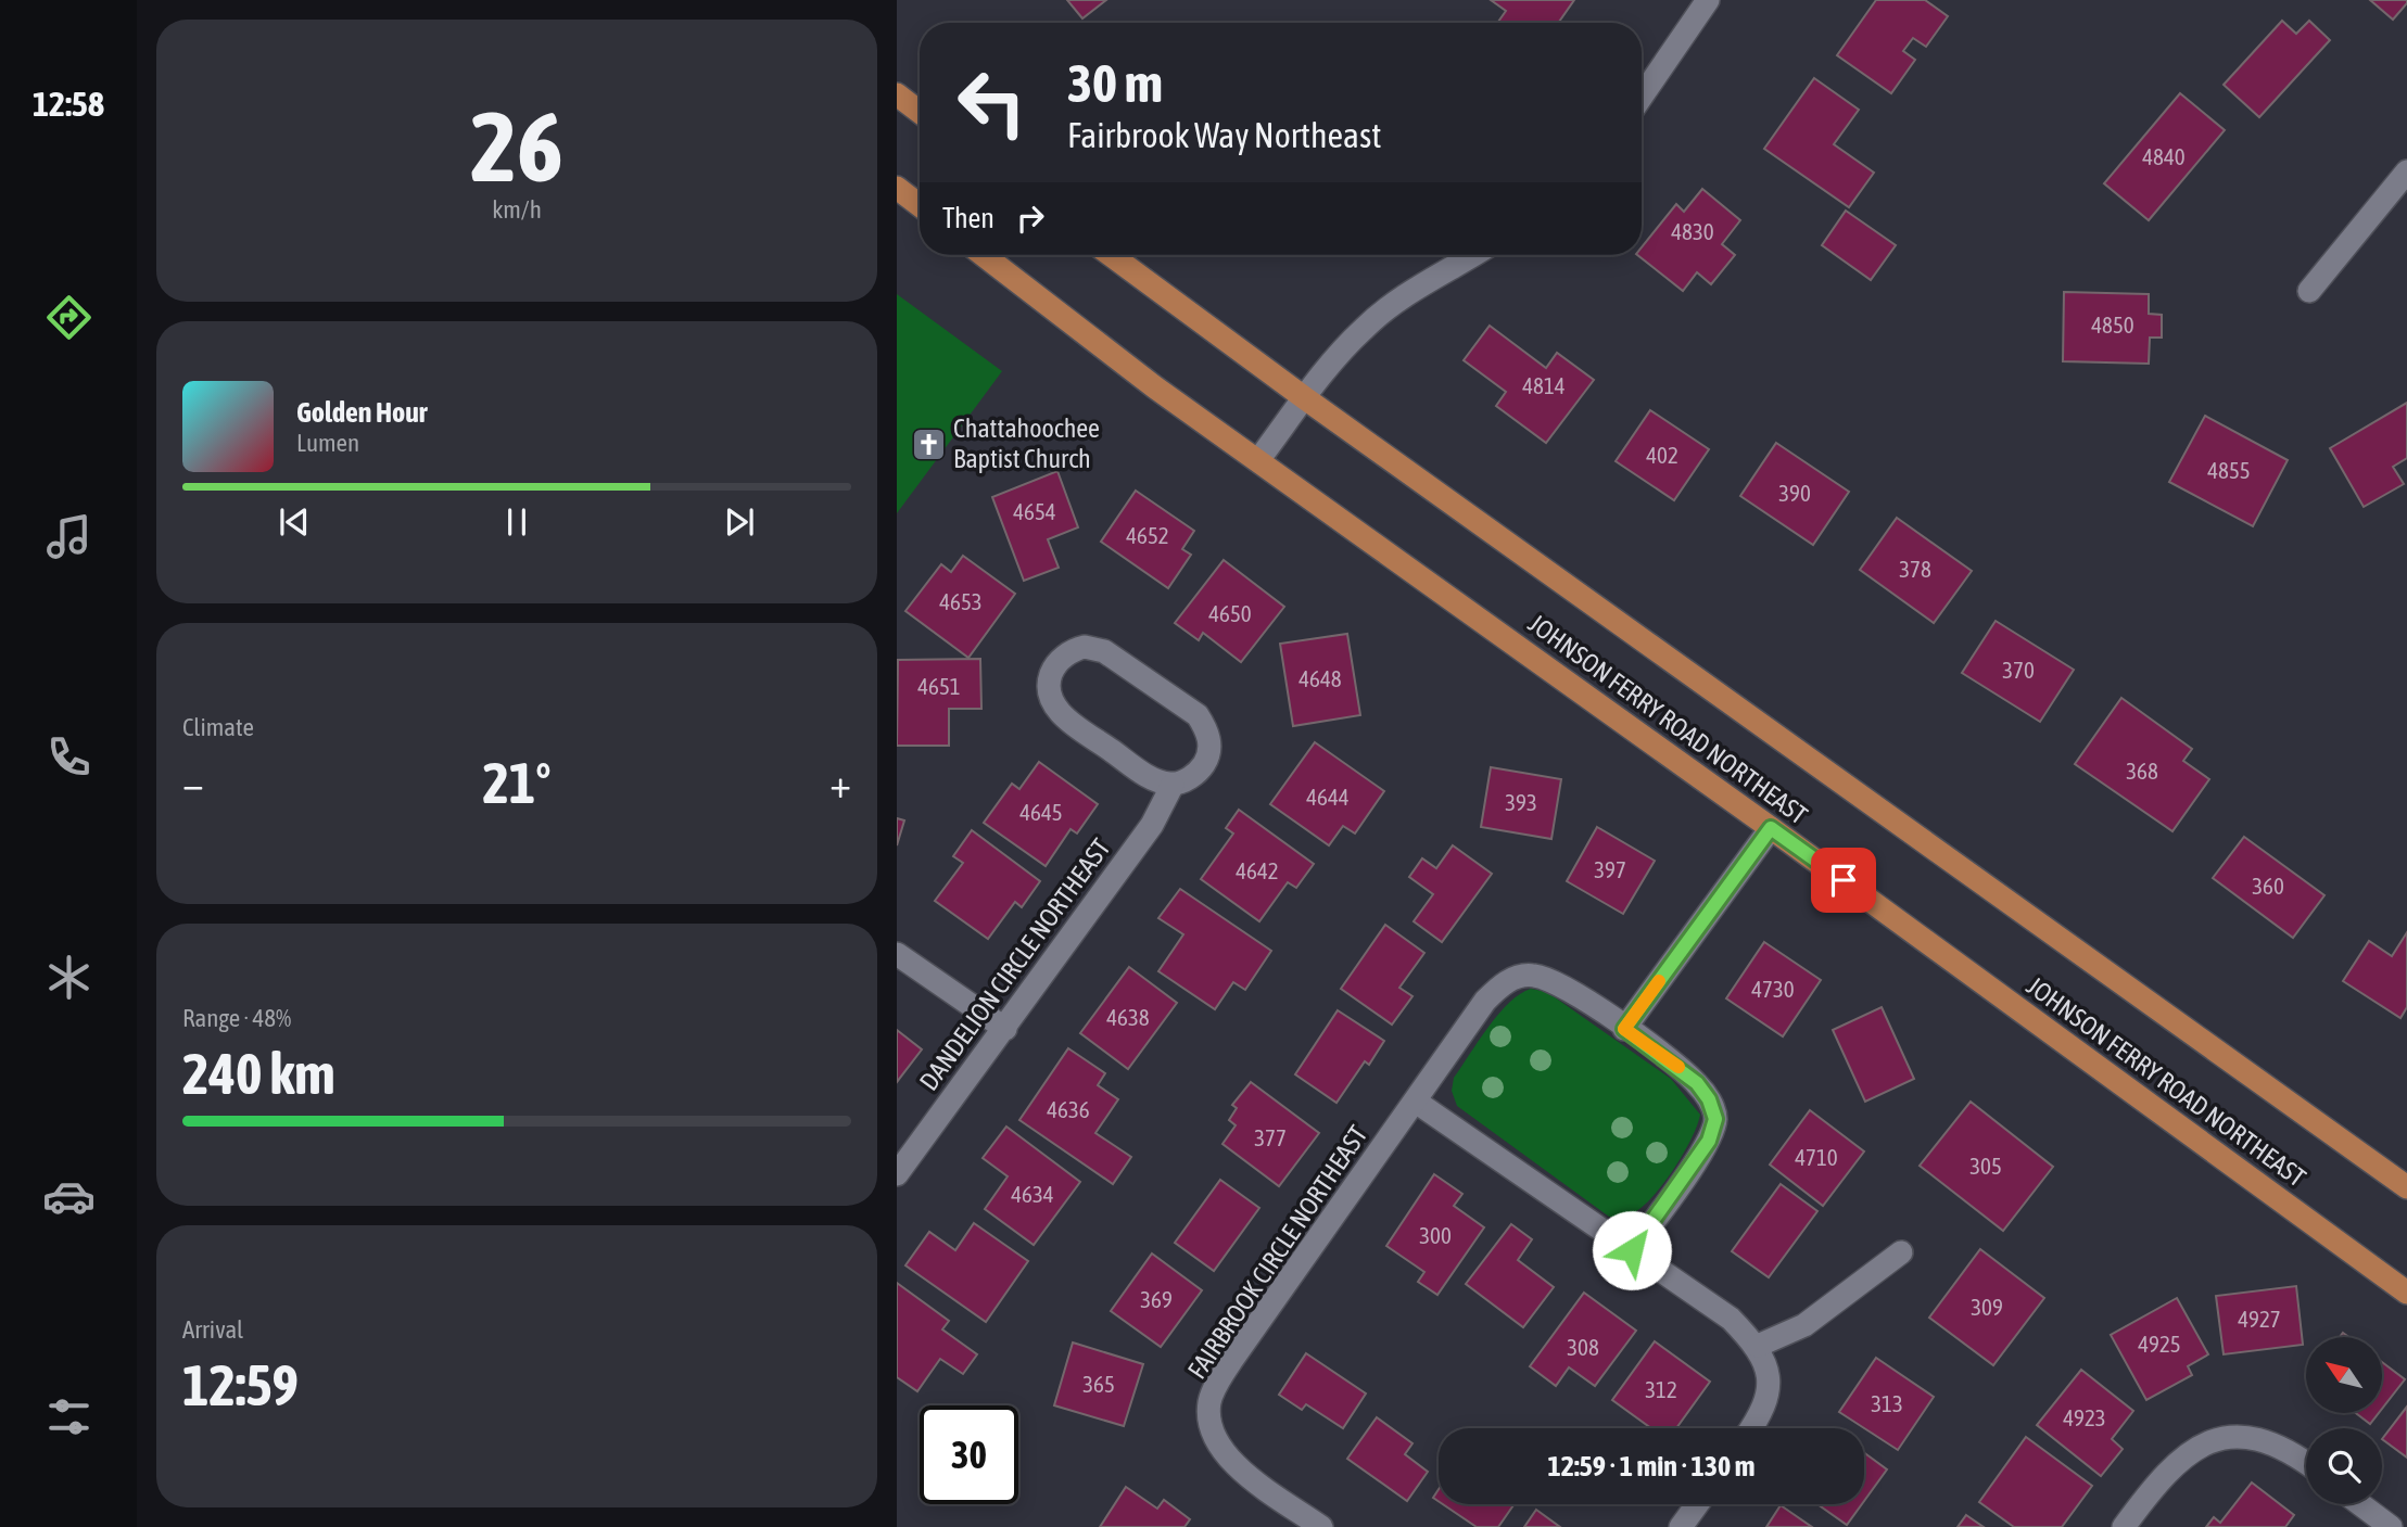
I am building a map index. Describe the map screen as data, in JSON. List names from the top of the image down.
{
  "streets": {
    "main road": ["JOHNSON FERRY ROAD NORTHEAST"],
    "street": ["DANDELION CIRCLE NORTHEAST", "FAIRBROOK CIRCLE NORTHEAST"]
  },
  "places": {
    "church": ["Chattahoochee Baptist Church"]
  },
  "house_numbers": [
    "4840",
    "4830",
    "4850",
    "4814",
    "402",
    "4855",
    "390",
    "4654",
    "4652",
    "378",
    "4653",
    "4650",
    "370",
    "4648",
    "4651",
    "368",
    "4644",
    "393",
    "4645",
    "397",
    "4642",
    "360",
    "4730",
    "4638",
    "4636",
    "377",
    "4710",
    "305",
    "4634",
    "300",
    "369",
    "309",
    "4927",
    "4925",
    "308",
    "365",
    "312",
    "313",
    "4923"
  ],
  "north": "top left",
  "page": {
    "tabs": "12:58",
    "tile": [
      ["26", "km/h"],
      "Climate",
      ["Range · 48%", "240 km"],
      ["Arrival", "12:59"]
    ],
    "turn": ["30 m", "Fairbrook Way Northeast"],
    "then": "Then",
    "song": ["Golden Hour", "Lumen"],
    "heat": ["−", "21°", "+"],
    "limit": "30",
    "trip": "12:59 · 1 min · 130 m"
  }
}
